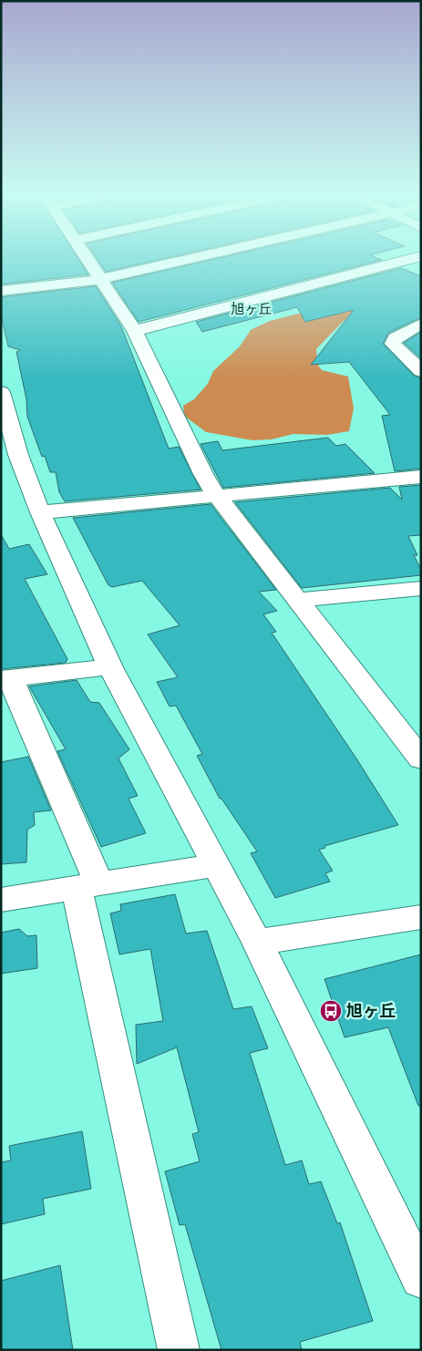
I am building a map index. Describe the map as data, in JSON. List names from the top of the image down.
{
  "districts": ["旭ヶ丘"],
  "places": {
    "bus stop": ["旭ヶ丘"]
  }
}
